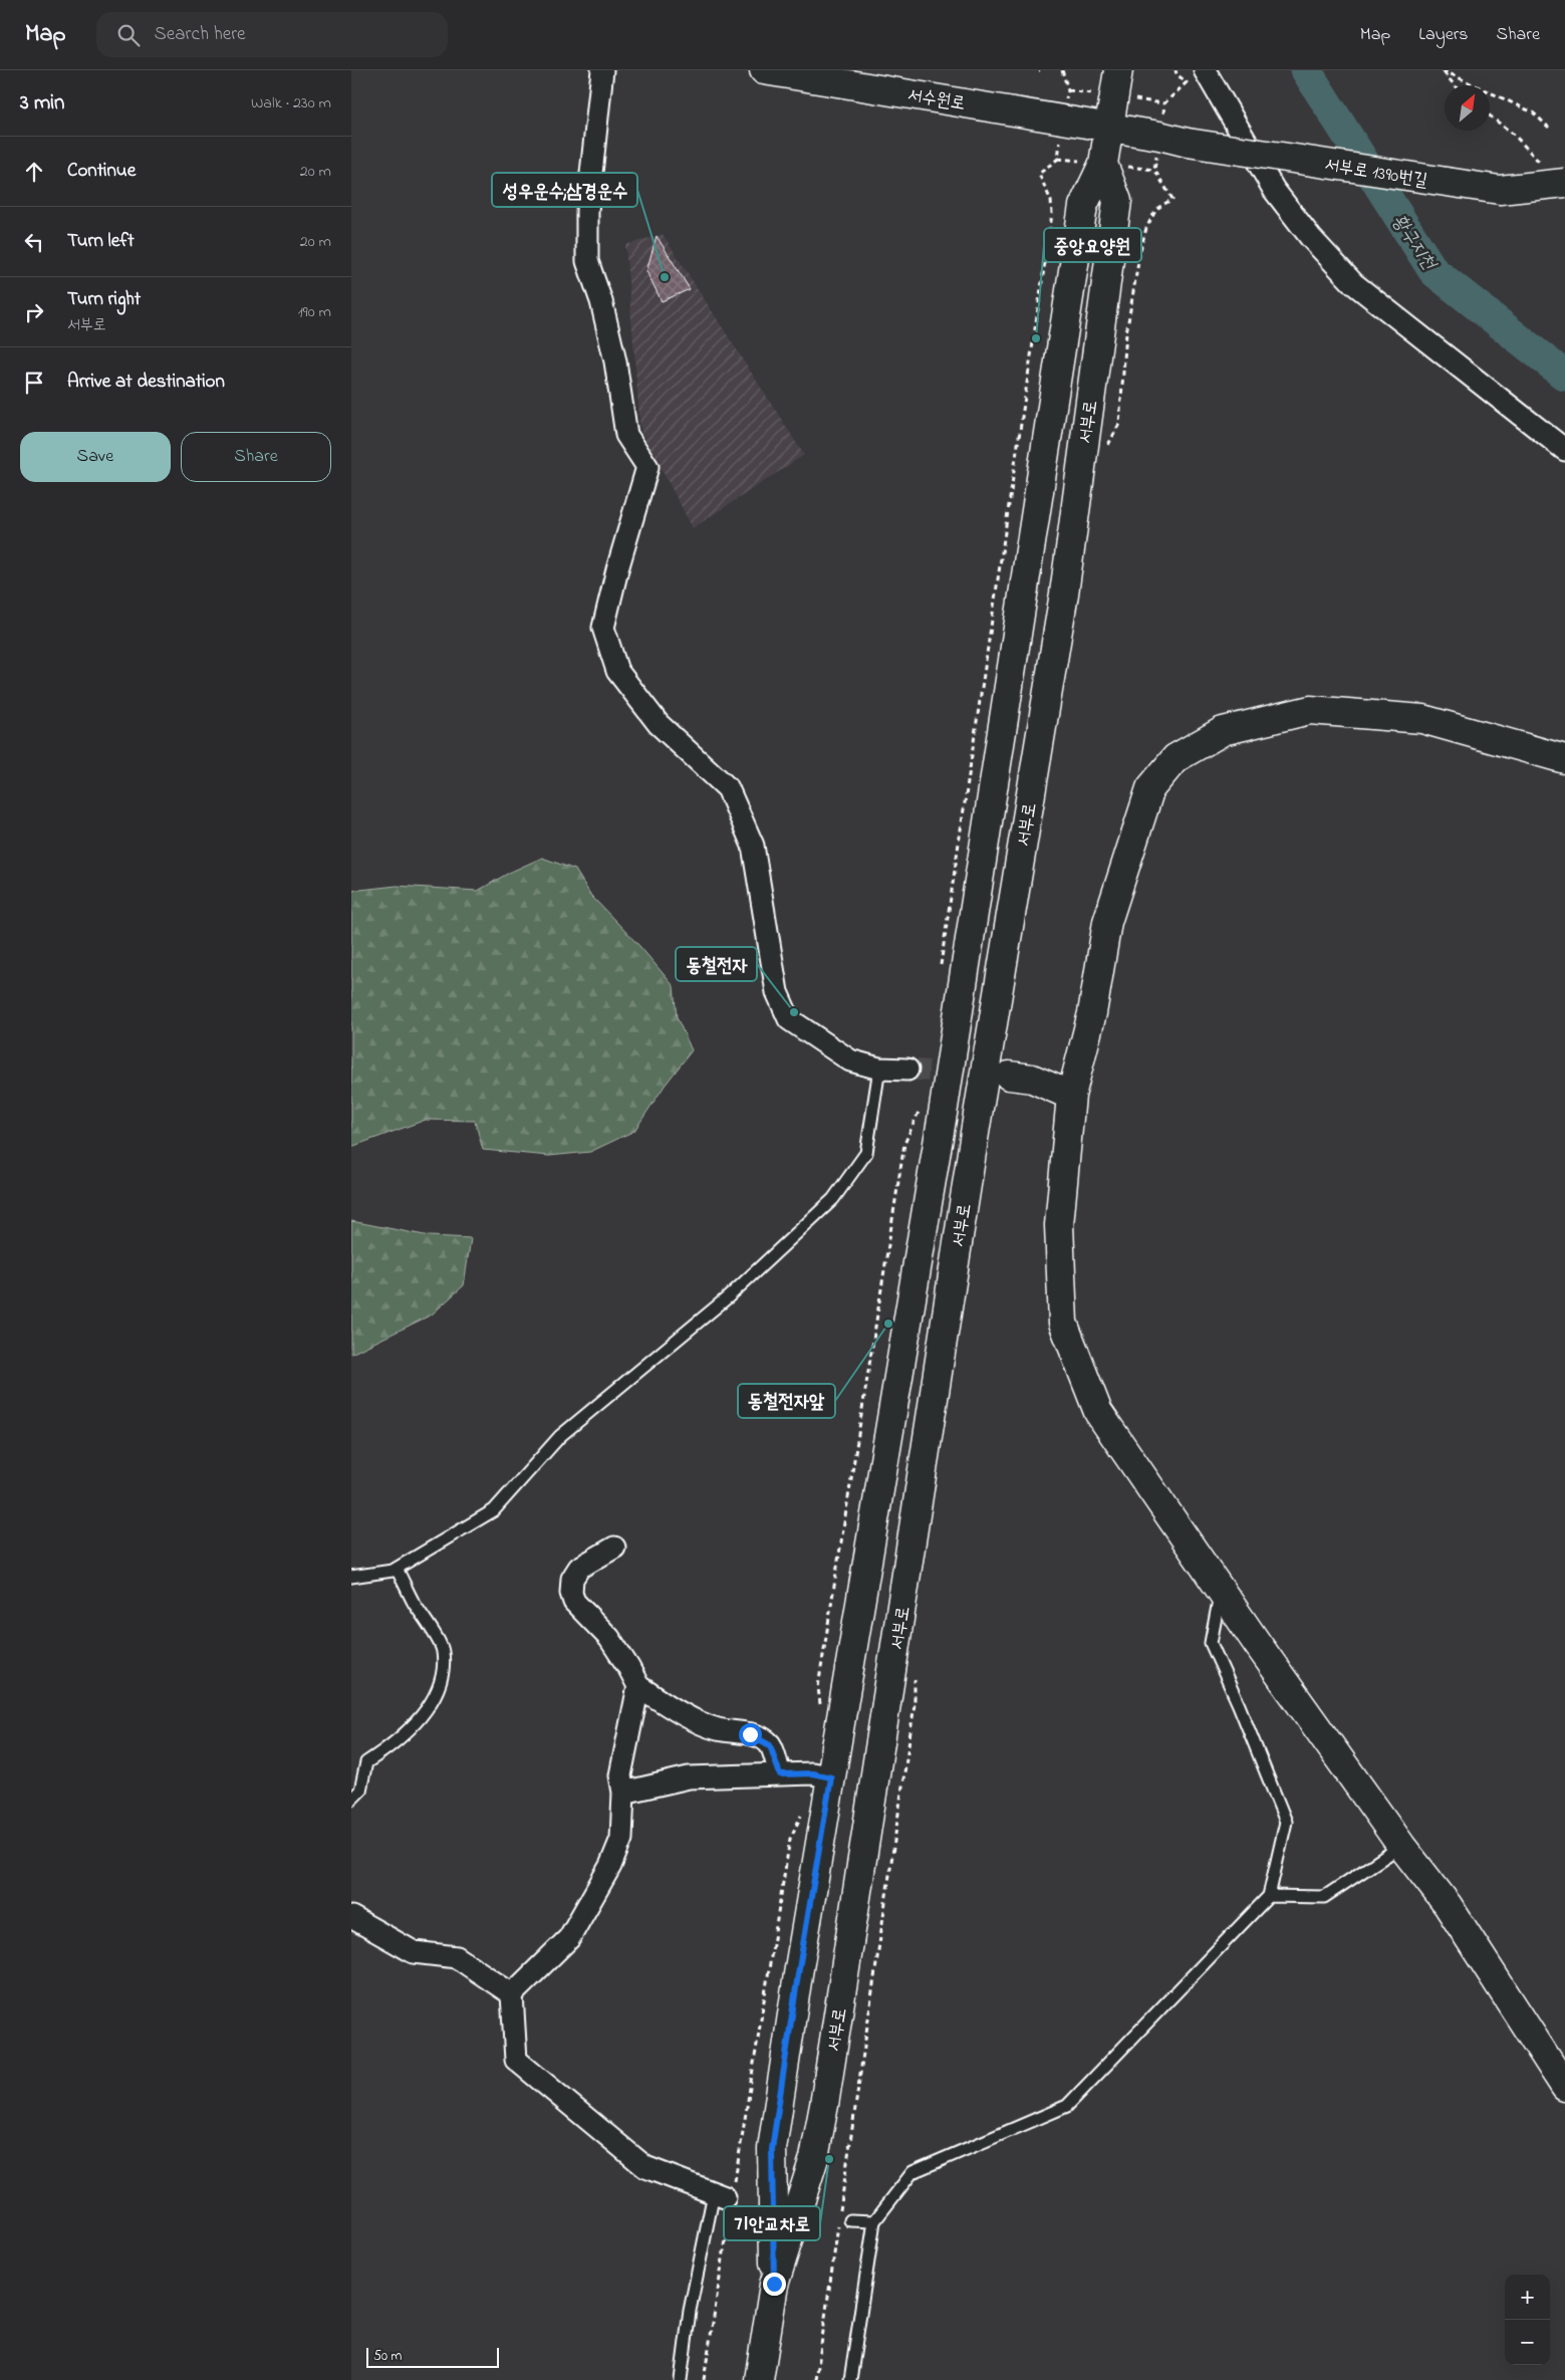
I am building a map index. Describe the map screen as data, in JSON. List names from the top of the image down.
{
  "streets": {
    "main road": ["서수원로", "서부로 1390번길", "서부로"]
  },
  "crossings": [
    ["서수원로", "서부로 1390번길"],
    ["서수원로", "서부로"]
  ],
  "water": ["황구지천"],
  "places": [
    "성우운수;삼경운수",
    "중앙요양원",
    "동철전자",
    "동철전자앞",
    "기안교차로"
  ],
  "scale_bar": "50 m",
  "north": "top right",
  "page": {
    "header": "Map",
    "search": "Search here",
    "nav": ["Map", "Layers", "Share"],
    "heading": ["3 min", "Walk · 230 m"],
    "list": [
      ["Continue", "20 m"],
      ["Turn left", "20 m"],
      ["Turn right", "서부로", "190 m"],
      "Arrive at destination"
    ],
    "buttons": ["Save", "Share"],
    "map_buttons": ["+", "−"],
    "scale": "50 m"
  }
}
